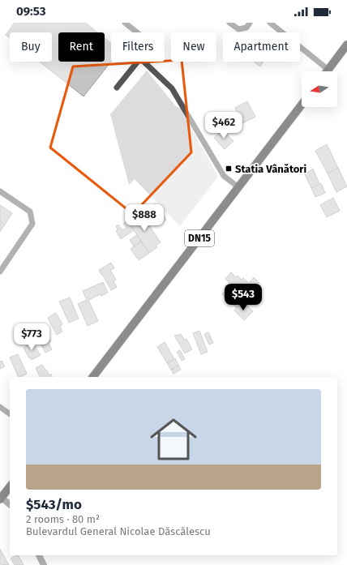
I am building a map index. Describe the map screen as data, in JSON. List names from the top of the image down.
{
  "streets": {
    "main road": ["DN15"]
  },
  "places": {
    "transit": ["Statia Vânători"]
  },
  "north": "left",
  "page": {
    "status": "09:53",
    "chip": [
      "Buy",
      "Rent",
      "Filters",
      "New",
      "Apartment"
    ],
    "price": [
      "$462",
      "$888",
      "$543",
      "$773"
    ],
    "list": [
      {
        "name": "$543/mo",
        "note": "2 rooms · 80 m² · Bulevardul General Nicolae Dăscălescu"
      }
    ]
  }
}
